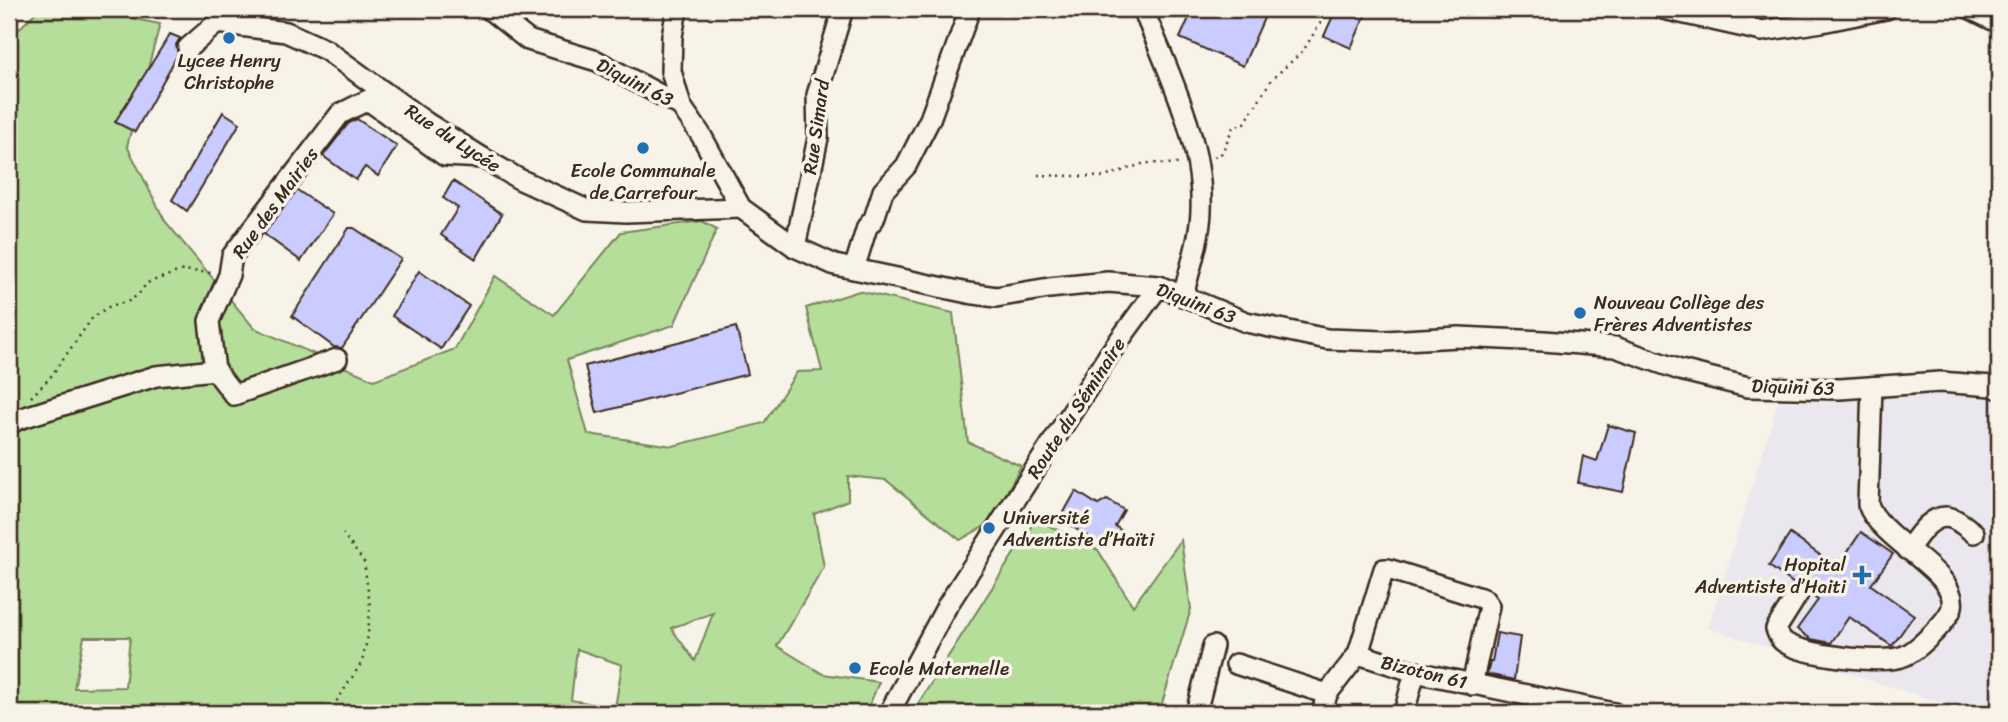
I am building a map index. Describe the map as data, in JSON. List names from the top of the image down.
{
  "streets": {
    "street": [
      "Diquini 63",
      "Rue Simard",
      "Rue du Lycée",
      "Rue des Mairies",
      "Route du Séminaire",
      "Bizoton 61"
    ]
  },
  "crossings": [
    ["Diquini 63", "Rue Simard"],
    ["Diquini 63", "Rue du Lycée"],
    ["Diquini 63", "Route du Séminaire"],
    ["Rue du Lycée", "Rue des Mairies"]
  ],
  "places": {
    "other": [
      "Lycee Henry Christophe",
      "Ecole Communale de Carrefour",
      "Nouveau Collège des Frères Adventistes",
      "Université Adventiste d’Haïti",
      "Ecole Maternelle"
    ],
    "health": ["Hopital Adventiste d’Haiti"]
  }
}
